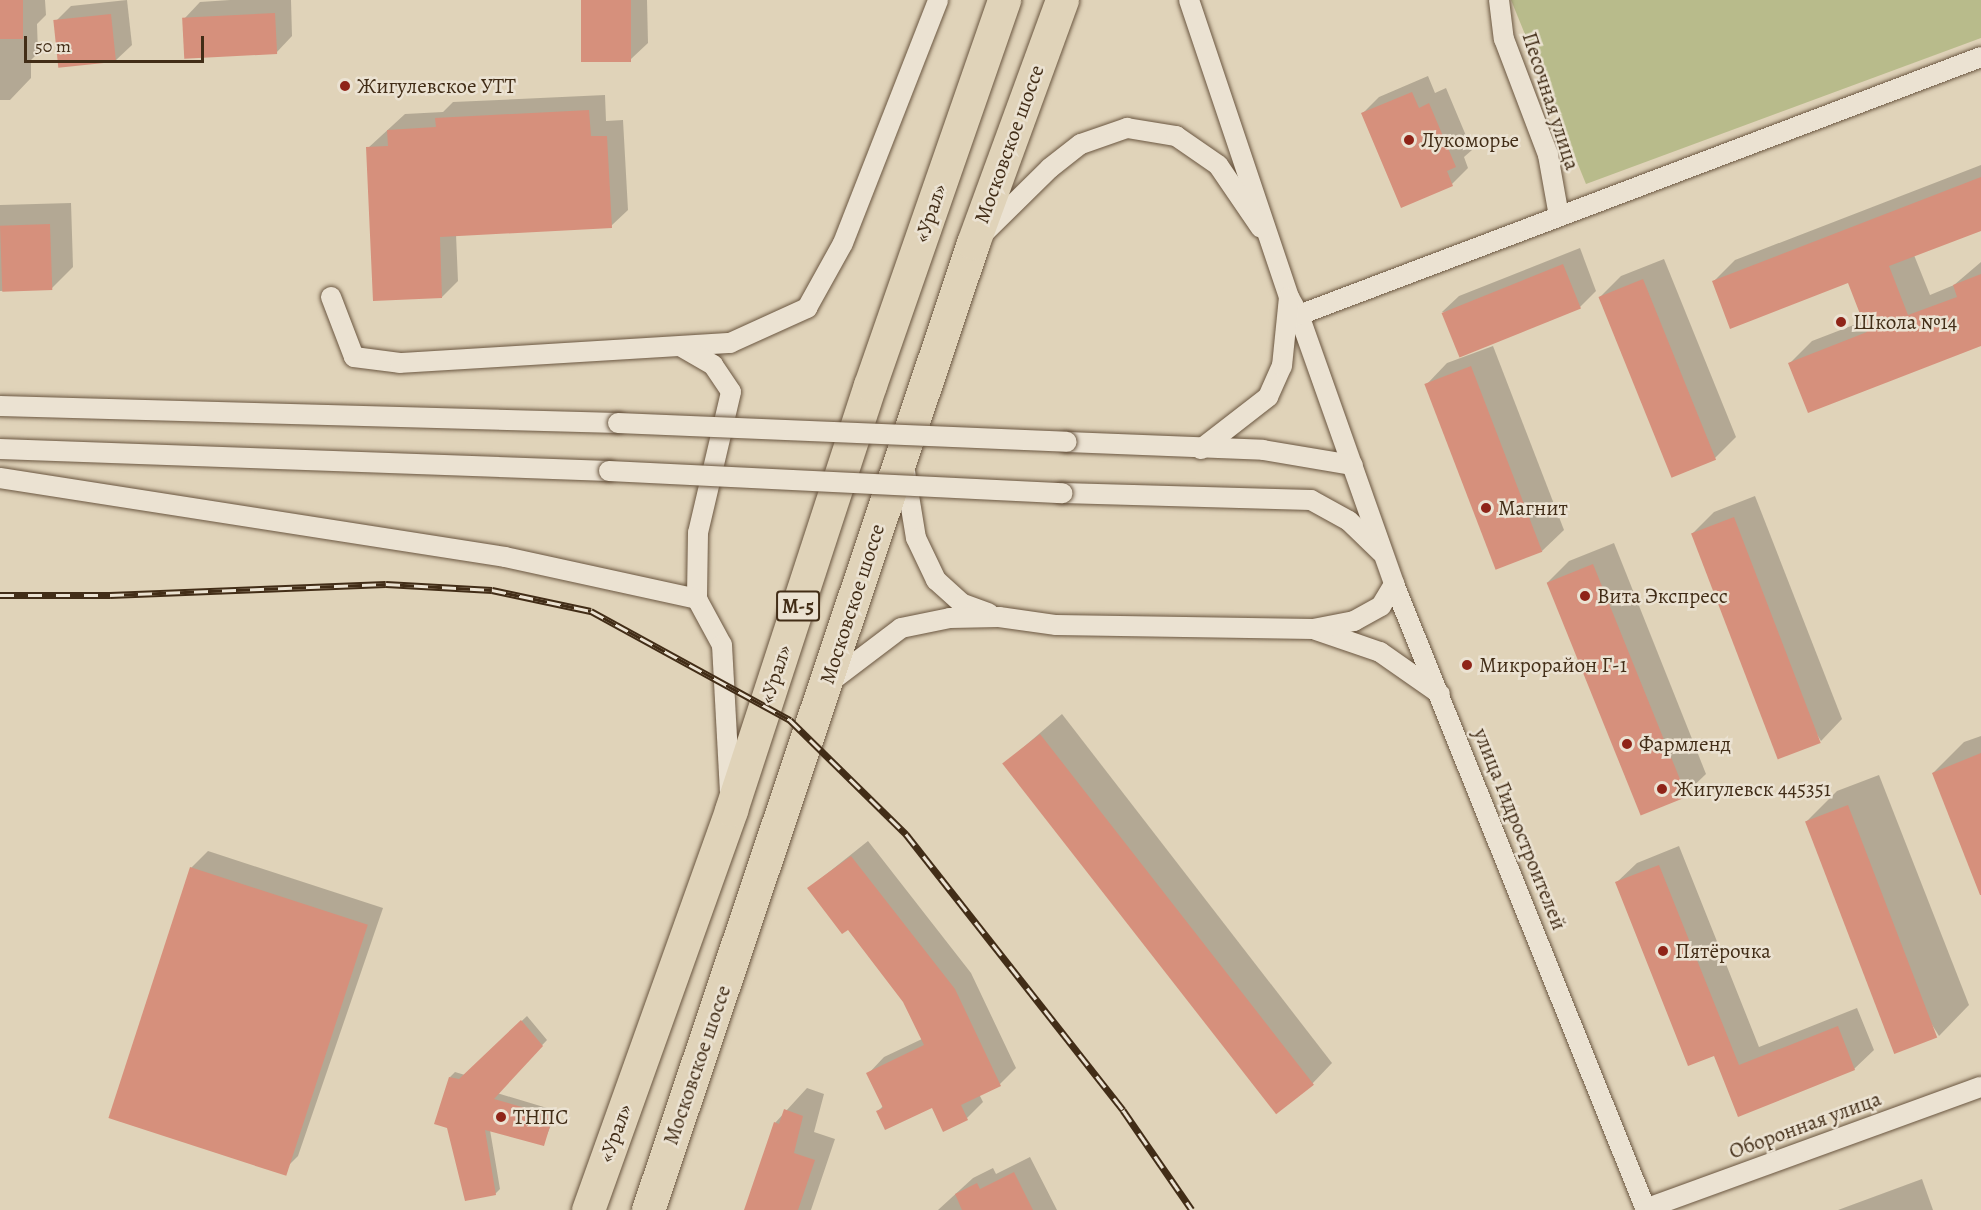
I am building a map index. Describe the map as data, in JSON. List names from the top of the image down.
{
  "streets": {
    "highway": ["Московское шоссе", "«Урал»", "М-5"],
    "street": ["Песочная улица", "улица Гидростроителей", "Оборонная улица"]
  },
  "crossings": [
    ["улица Гидростроителей", "Оборонная улица"]
  ],
  "places": [
    "Жигулевское УТТ",
    "Лукоморье",
    "Школа №14",
    "Магнит",
    "Вита Экспресс",
    "Микрорайон Г-1",
    "Фармленд",
    "Жигулевск 445351",
    "Пятёрочка",
    "ТНПС"
  ],
  "scale_bar": "50 m"
}
